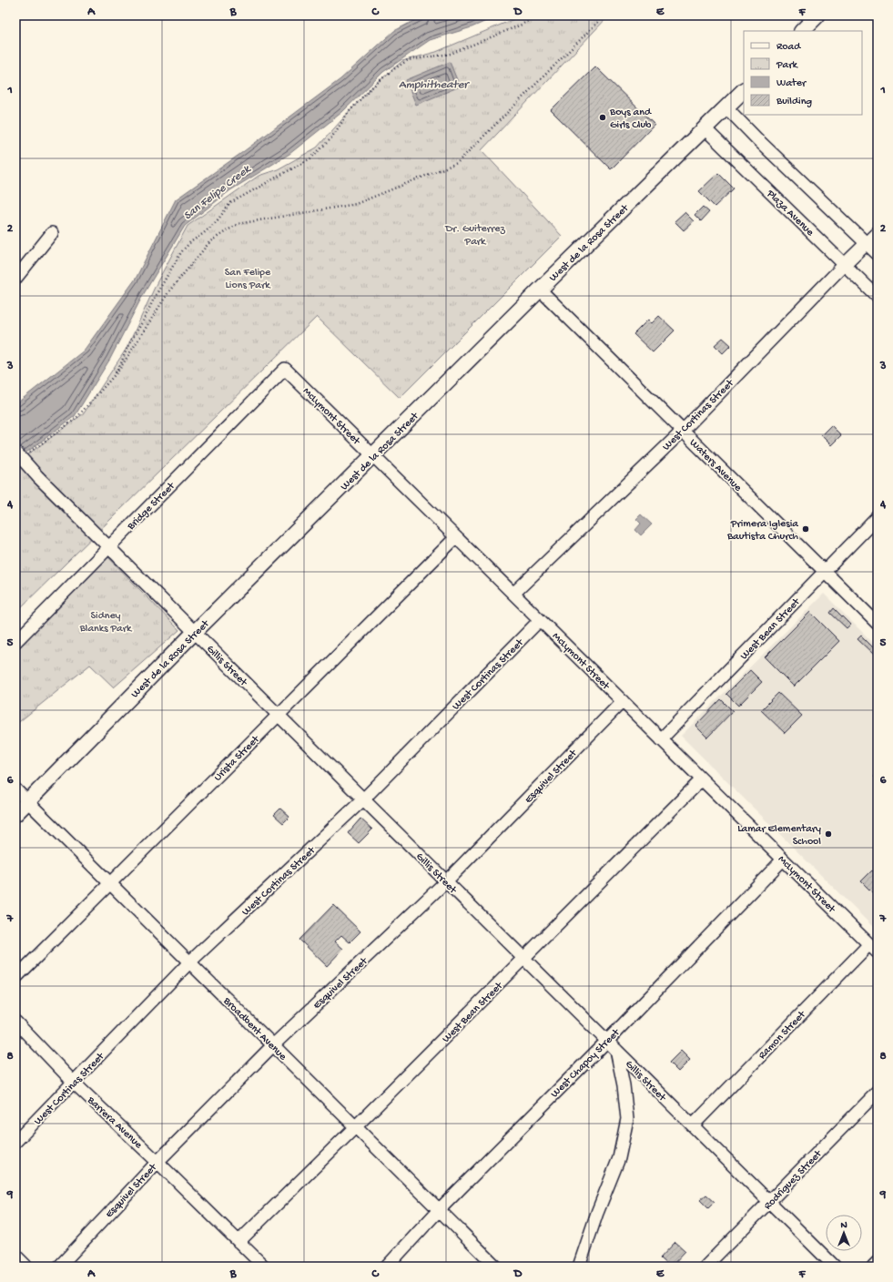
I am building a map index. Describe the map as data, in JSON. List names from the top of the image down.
{
  "streets": {
    "street": [
      "Plaza Avenue",
      "West de la Rosa Street",
      "West Cortinas Street",
      "McLymont Street",
      "Waters Avenue",
      "Bridge Street",
      "West Bean Street",
      "Gillis Street",
      "Urista Street",
      "Esquivel Street",
      "Broadbent Avenue",
      "Ramon Street",
      "West Chapoy Street",
      "Barrera Avenue",
      "Rodriguez Street"
    ]
  },
  "crossings": [
    ["Plaza Avenue", "West de la Rosa Street"],
    ["Plaza Avenue", "West Cortinas Street"],
    ["West de la Rosa Street", "McLymont Street"],
    ["West de la Rosa Street", "Waters Avenue"],
    ["West de la Rosa Street", "Gillis Street"],
    ["West de la Rosa Street", "Broadbent Avenue"],
    ["West Cortinas Street", "McLymont Street"],
    ["West Cortinas Street", "Waters Avenue"],
    ["West Cortinas Street", "Gillis Street"],
    ["West Cortinas Street", "Broadbent Avenue"],
    ["West Cortinas Street", "Barrera Avenue"],
    ["McLymont Street", "Bridge Street"],
    ["McLymont Street", "West Bean Street"],
    ["McLymont Street", "Urista Street"],
    ["McLymont Street", "Esquivel Street"],
    ["McLymont Street", "Ramon Street"],
    ["McLymont Street", "West Chapoy Street"],
    ["Waters Avenue", "West Bean Street"],
    ["Bridge Street", "Gillis Street"],
    ["West Bean Street", "Gillis Street"],
    ["West Bean Street", "Broadbent Avenue"],
    ["West Bean Street", "Barrera Avenue"],
    ["Gillis Street", "Urista Street"],
    ["Gillis Street", "Esquivel Street"],
    ["Gillis Street", "Ramon Street"],
    ["Gillis Street", "West Chapoy Street"],
    ["Gillis Street", "Rodriguez Street"],
    ["Urista Street", "Broadbent Avenue"],
    ["Esquivel Street", "Broadbent Avenue"],
    ["Esquivel Street", "Barrera Avenue"],
    ["Broadbent Avenue", "West Chapoy Street"]
  ],
  "water": ["Amphitheater", "San Felipe Creek"],
  "parks": ["Dr. Guiterrez Park", "San Felipe Lions Park", "Sidney Blanks Park"],
  "places": ["Boys and Girls Club", "Primera Iglesia Bautista Church", "Lamar Elementary School"],
  "legend": [
    "Road",
    "Park",
    "Water",
    "Building"
  ],
  "north": "top",
  "grid": {
    "columns": [
      "A",
      "B",
      "C",
      "D",
      "E",
      "F"
    ],
    "rows": [
      "1",
      "2",
      "3",
      "4",
      "5",
      "6",
      "7",
      "8",
      "9"
    ]
  }
}
